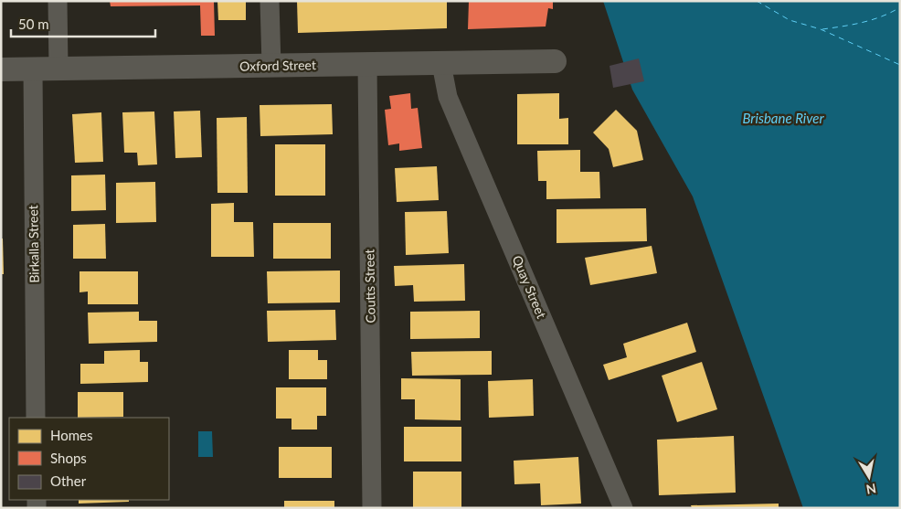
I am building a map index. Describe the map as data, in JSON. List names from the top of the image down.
{
  "streets": {
    "street": [
      "Oxford Street",
      "Birkalla Street",
      "Coutts Street",
      "Quay Street"
    ]
  },
  "crossings": [
    ["Oxford Street", "Birkalla Street"],
    ["Oxford Street", "Coutts Street"],
    ["Oxford Street", "Quay Street"]
  ],
  "water": ["Brisbane River"],
  "legend": ["Homes", "Shops", "Other"],
  "scale_bar": "50 m",
  "north": "bottom"
}
